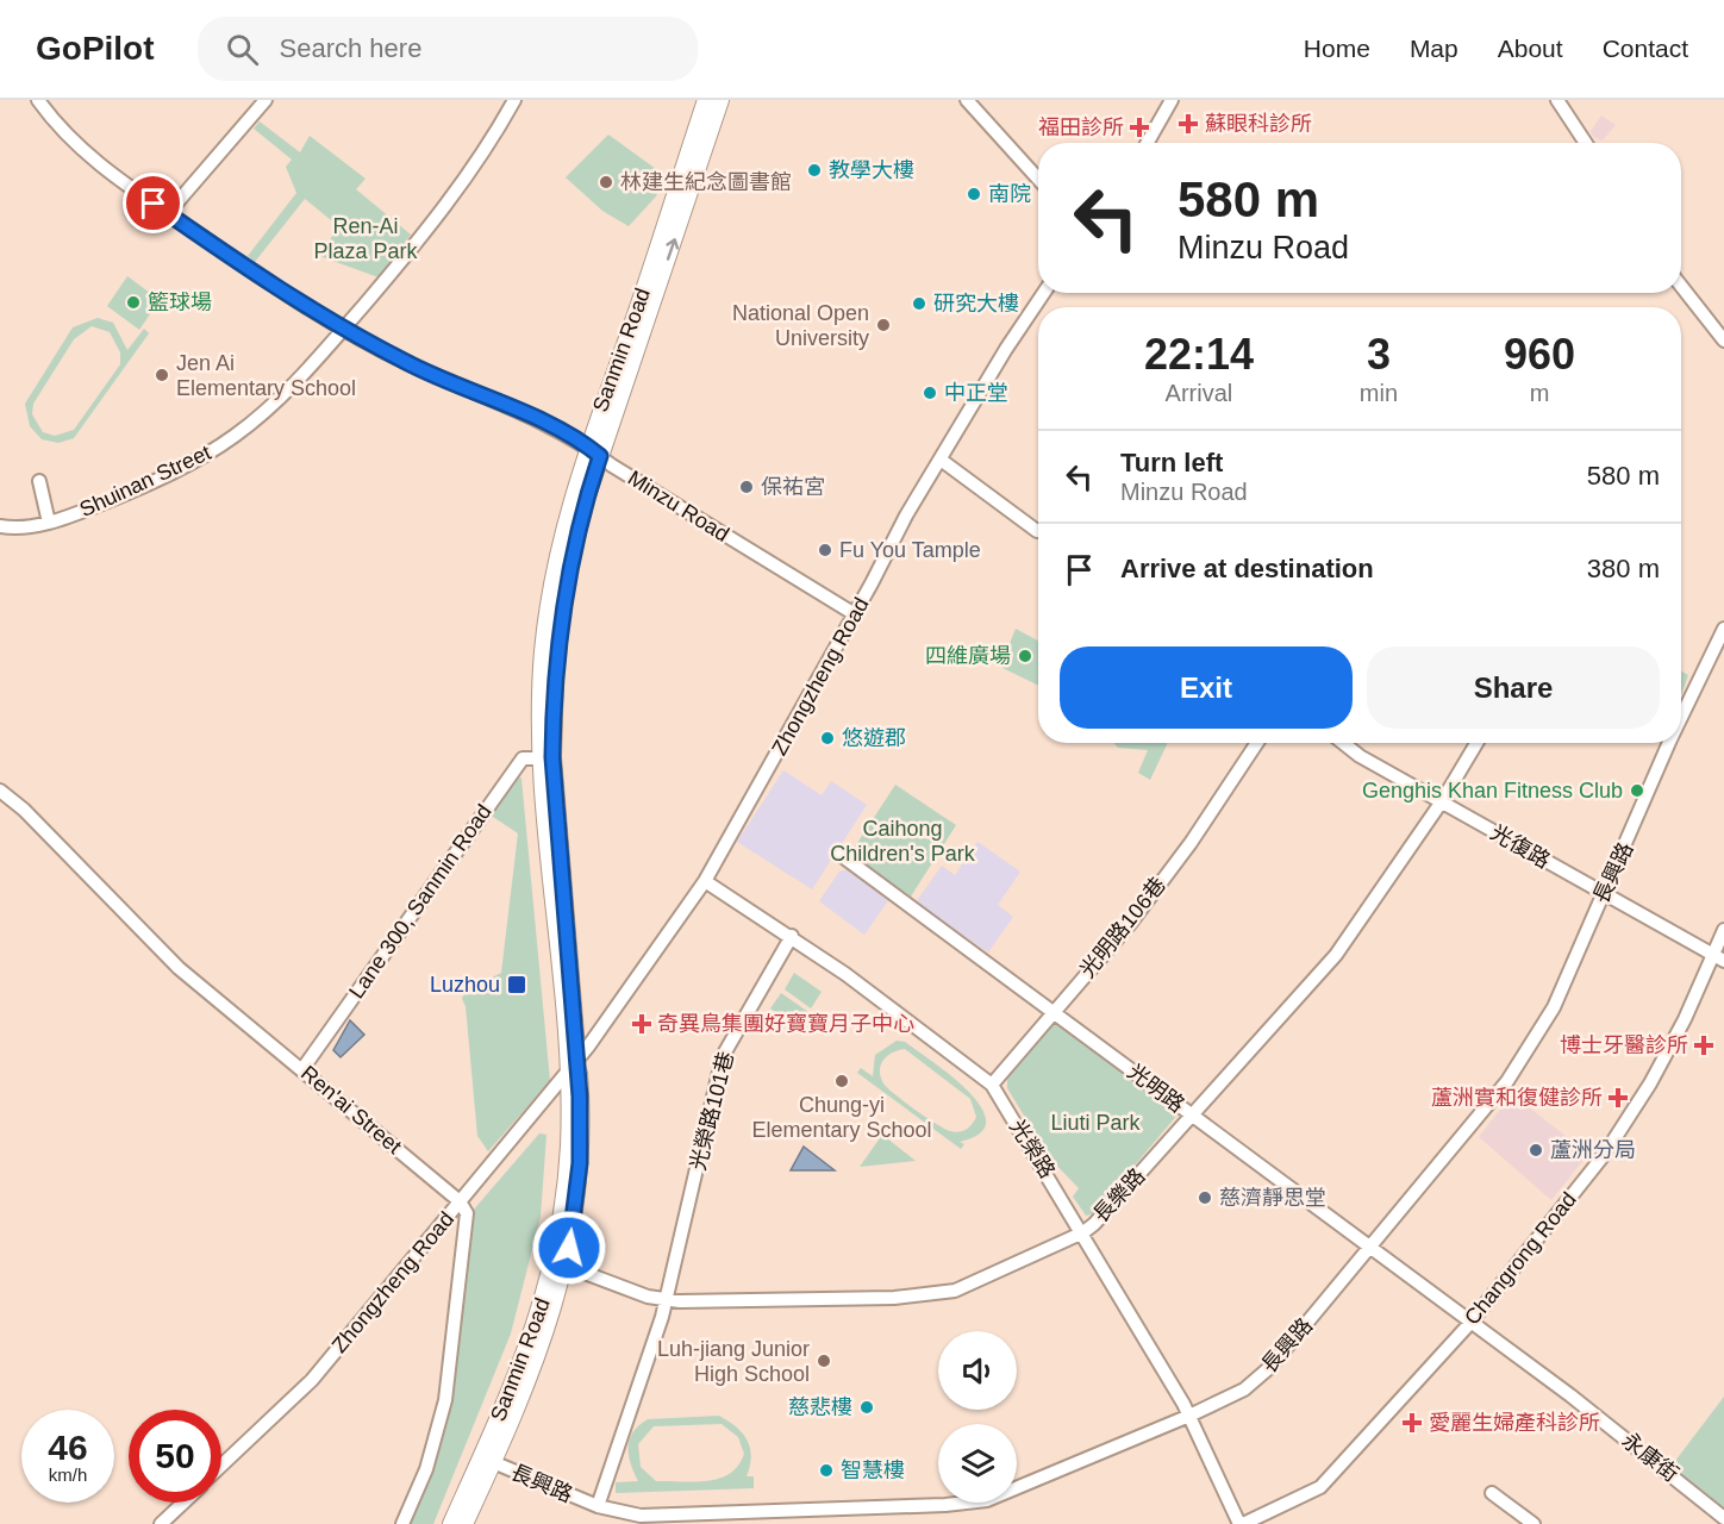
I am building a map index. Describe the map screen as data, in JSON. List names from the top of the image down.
{
  "streets": {
    "main road": ["Sanmin Road"],
    "street": [
      "Shuinan Street",
      "Minzu Road",
      "Zhongzheng Road",
      "光復路",
      "長興路",
      "Lane 300, Sanmin Road",
      "光明路106巷",
      "光明路",
      "Ren'ai Street",
      "光榮路101巷",
      "光榮路",
      "長樂路",
      "Changrong Road",
      "永康街"
    ]
  },
  "crossings": [
    ["Sanmin Road", "Minzu Road"],
    ["Sanmin Road", "Zhongzheng Road"],
    ["Sanmin Road", "長興路"],
    ["Sanmin Road", "Lane 300, Sanmin Road"],
    ["Sanmin Road", "長樂路"],
    ["Shuinan Street", "Minzu Road"],
    ["Minzu Road", "Zhongzheng Road"],
    ["Zhongzheng Road", "Ren'ai Street"],
    ["Zhongzheng Road", "光榮路"],
    ["光復路", "長興路"],
    ["光復路", "長樂路"],
    ["光復路", "Changrong Road"],
    ["長興路", "光明路"],
    ["長興路", "光榮路101巷"],
    ["長興路", "光榮路"],
    ["Lane 300, Sanmin Road", "Ren'ai Street"],
    ["光明路106巷", "光明路"],
    ["光明路106巷", "光榮路"],
    ["光明路", "長樂路"],
    ["光明路", "Changrong Road"],
    ["光明路", "永康街"],
    ["光榮路101巷", "光榮路"],
    ["光榮路101巷", "長樂路"],
    ["光榮路", "長樂路"],
    ["光榮路", "Changrong Road"],
    ["Changrong Road", "永康街"]
  ],
  "parks": ["Ren-Ai Plaza Park", "Caihong Children's Park", "Liuti Park"],
  "places": {
    "health": [
      "蘇眼科診所",
      "福田診所",
      "奇異鳥集團好寶寶月子中心",
      "博士牙醫診所",
      "蘆洲實和復健診所",
      "愛麗生婦產科診所"
    ],
    "other": [
      "教學大樓",
      "林建生紀念圖書館",
      "南院",
      "籃球場",
      "研究大樓",
      "National Open University",
      "Jen Ai Elementary School",
      "中正堂",
      "保祐宮",
      "Fu You Tample",
      "四維廣場",
      "悠遊郡",
      "Genghis Khan Fitness Club",
      "Chung-yi Elementary School",
      "蘆洲分局",
      "慈濟靜思堂",
      "Luh-jiang Junior High School",
      "慈悲樓",
      "智慧樓"
    ],
    "transit": ["Luzhou"]
  },
  "page": {
    "header": "GoPilot",
    "search": "Search here",
    "nav": [
      "Home",
      "Map",
      "About",
      "Contact"
    ],
    "turn": ["580 m", "Minzu Road"],
    "eta": [
      "22:14",
      "Arrival",
      "3",
      "min",
      "960",
      "m"
    ],
    "list": [
      {
        "name": "Turn left",
        "note": "Minzu Road",
        "value": "580 m"
      },
      {
        "name": "Arrive at destination",
        "value": "380 m"
      }
    ],
    "buttons": ["Exit", "Share"],
    "speed": "46 km/h",
    "limit": "50"
  }
}
